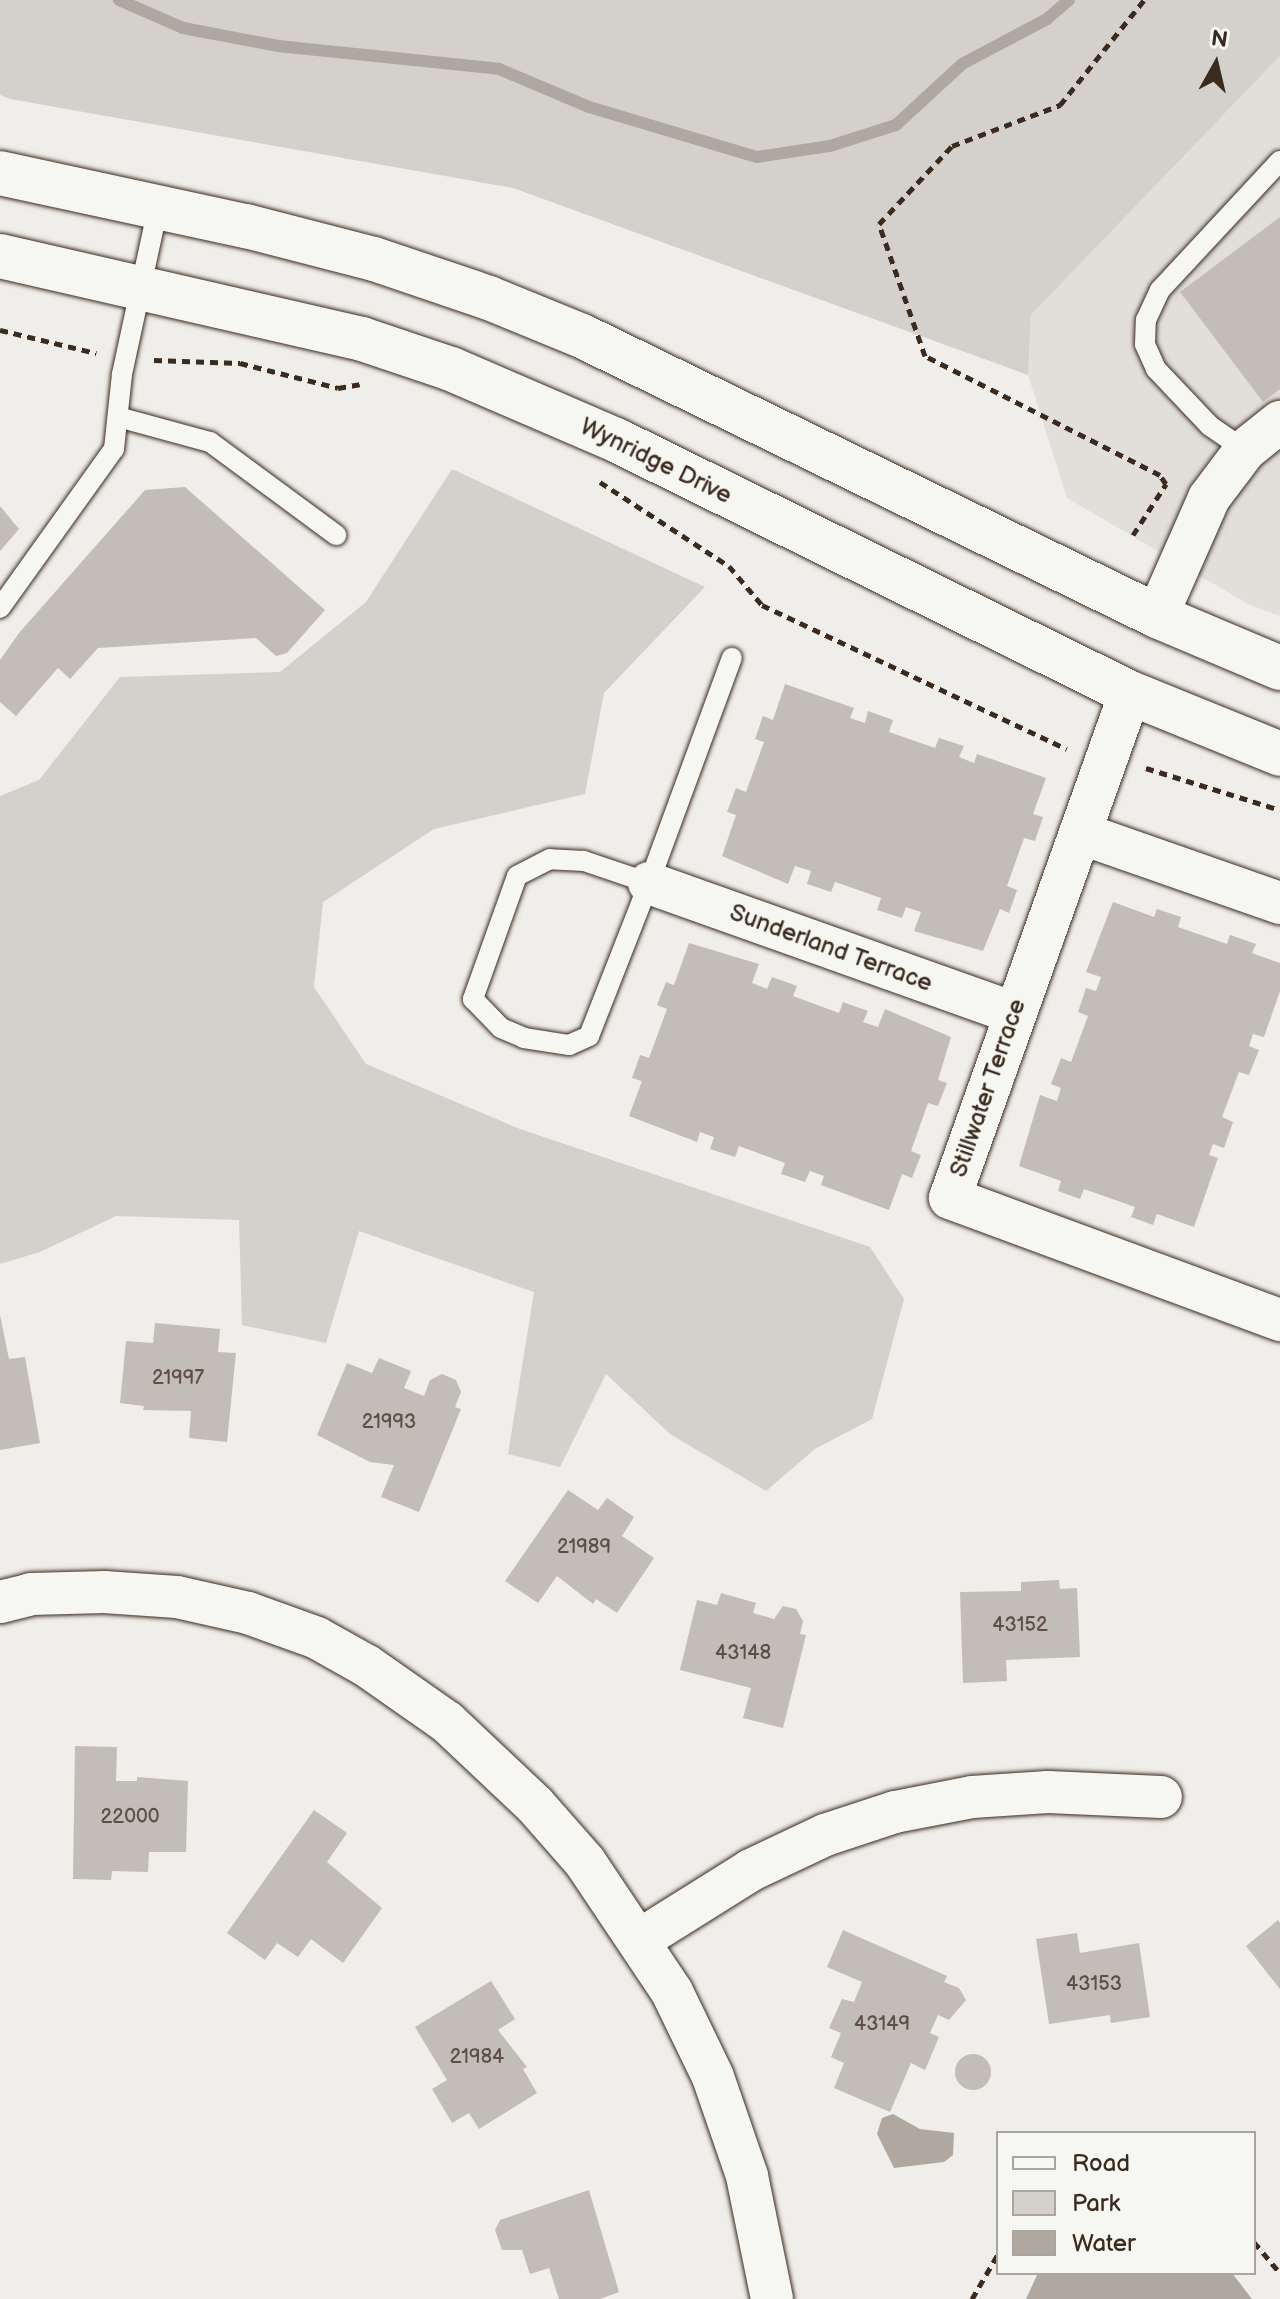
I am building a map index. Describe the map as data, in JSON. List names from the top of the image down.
{
  "streets": {
    "street": ["Wynridge Drive", "Sunderland Terrace", "Stillwater Terrace"]
  },
  "crossings": [
    ["Wynridge Drive", "Stillwater Terrace"],
    ["Sunderland Terrace", "Stillwater Terrace"]
  ],
  "house_numbers": [
    "21997",
    "21993",
    "21989",
    "43152",
    "43148",
    "22000",
    "43153",
    "43149",
    "21984"
  ],
  "legend": ["Road", "Park", "Water"],
  "north": "top"
}
